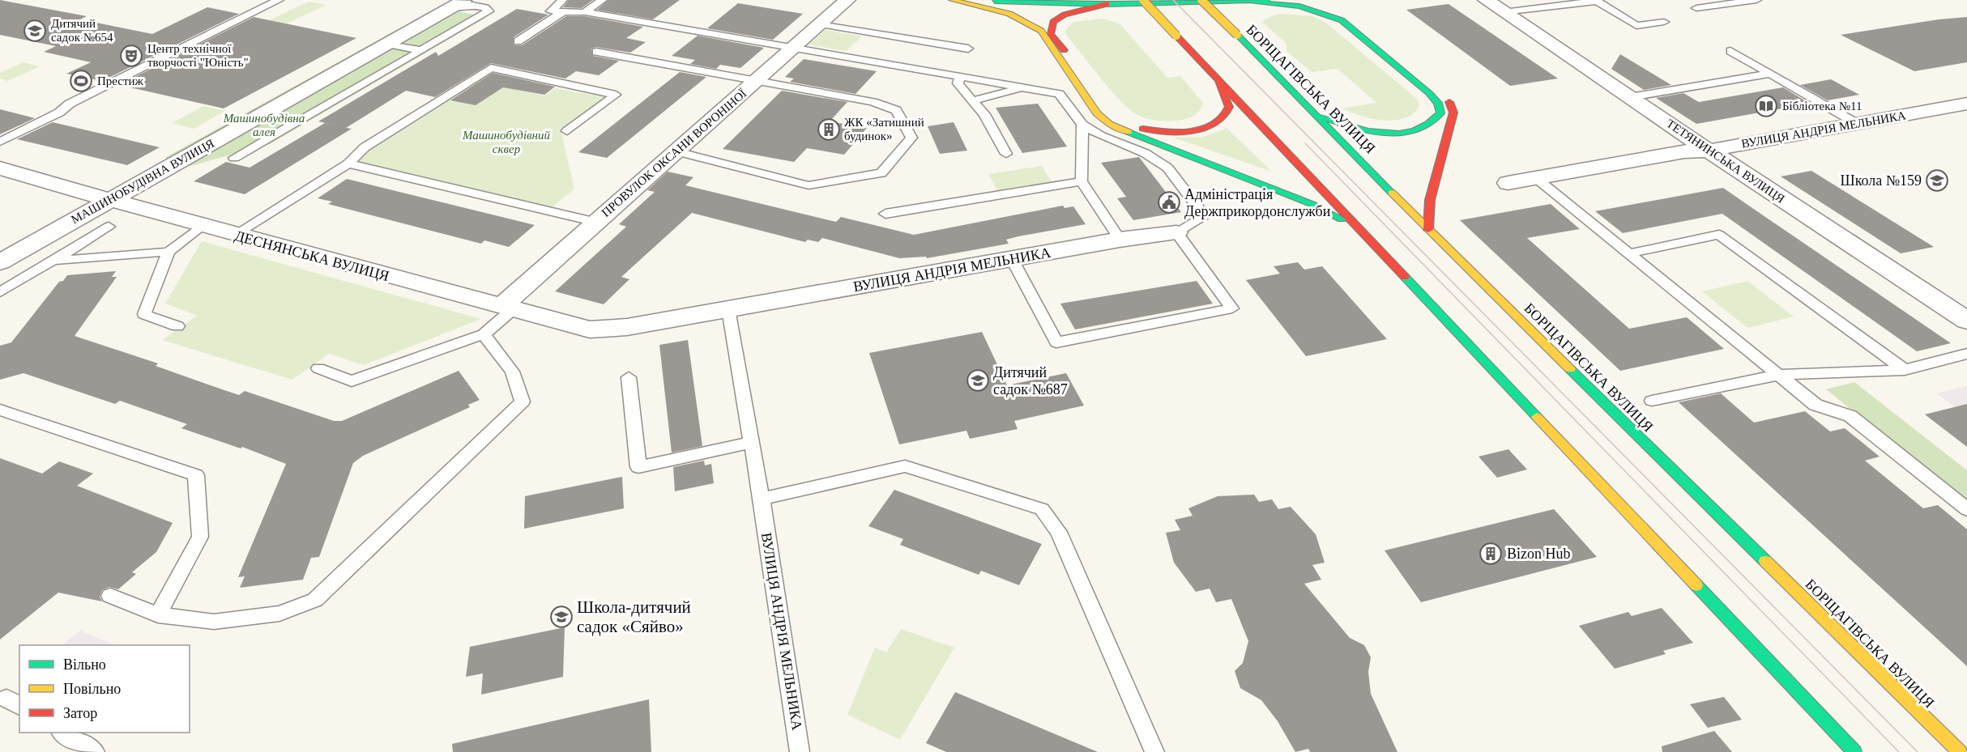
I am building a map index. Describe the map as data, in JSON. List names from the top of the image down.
{
  "streets": {
    "main road": ["БОРЩАГІВСЬКА ВУЛИЦЯ"],
    "street": [
      "ВУЛИЦЯ АНДРІЯ МЕЛЬНИКА",
      "ПРОВУЛОК ОКСАНИ ВОРОНІНОЇ",
      "ТЕТЯНИНСЬКА ВУЛИЦЯ",
      "МАШИНОБУДІВНА ВУЛИЦЯ",
      "ДЕСНЯНСЬКА ВУЛИЦЯ"
    ]
  },
  "crossings": [
    ["ВУЛИЦЯ АНДРІЯ МЕЛЬНИКА", "ТЕТЯНИНСЬКА ВУЛИЦЯ"],
    ["ВУЛИЦЯ АНДРІЯ МЕЛЬНИКА", "ДЕСНЯНСЬКА ВУЛИЦЯ"],
    ["ПРОВУЛОК ОКСАНИ ВОРОНІНОЇ", "ДЕСНЯНСЬКА ВУЛИЦЯ"],
    ["МАШИНОБУДІВНА ВУЛИЦЯ", "ДЕСНЯНСЬКА ВУЛИЦЯ"]
  ],
  "parks": ["Машинобудівна алея", "Машинобудівний сквер"],
  "places": {
    "school or university": [
      "Дитячий садок №654",
      "Школа №159",
      "Дитячий садок №687",
      "Школа-дитячий садок «Сяйво»"
    ],
    "theatre": ["Центр технічної творчості \"Юність\""],
    "sports": ["Престиж"],
    "library": ["Бібліотека №11"],
    "building": ["ЖК «Затишний будинок»", "Bizon Hub"],
    "public building": ["Адміністрація Держприкордонслужби"]
  },
  "legend": ["Вільно", "Повільно", "Затор"]
}
